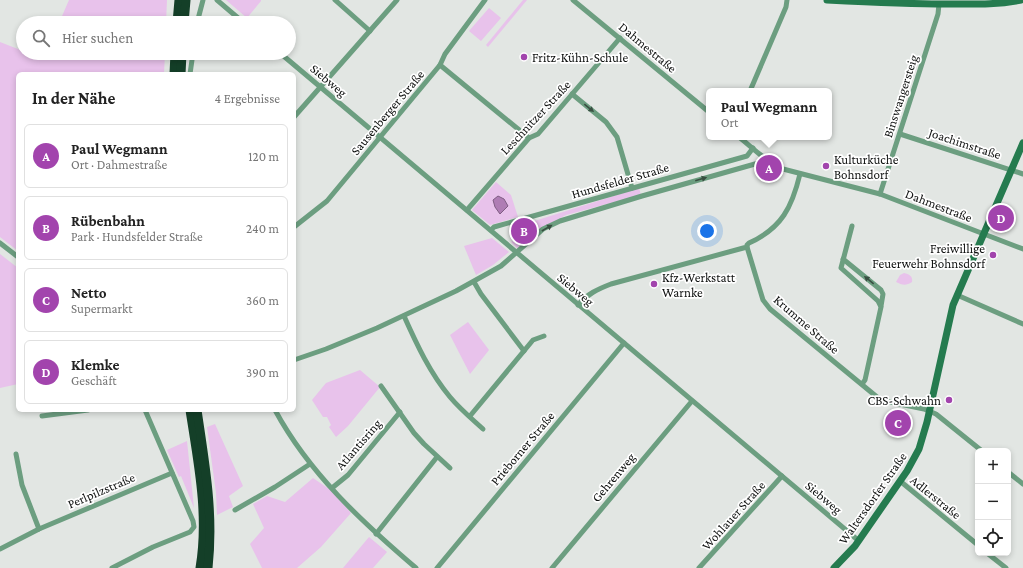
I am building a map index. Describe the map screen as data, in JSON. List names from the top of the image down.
{
  "streets": {
    "street": [
      "Dahmestraße",
      "Siebweg",
      "Binswangersteig",
      "Sausenberger Straße",
      "Leschnitzer Straße",
      "Joachimstraße",
      "Hundsfelder Straße",
      "Krumme Straße",
      "Atlantisring",
      "Prieborner Straße",
      "Gehrenweg",
      "Perlpilzstraße",
      "Adlerstraße",
      "Waltersdorfer Straße",
      "Wohlauer Straße"
    ]
  },
  "crossings": [
    ["Dahmestraße", "Binswangersteig"],
    ["Dahmestraße", "Leschnitzer Straße"],
    ["Dahmestraße", "Hundsfelder Straße"],
    ["Dahmestraße", "Waltersdorfer Straße"],
    ["Siebweg", "Sausenberger Straße"],
    ["Siebweg", "Leschnitzer Straße"],
    ["Siebweg", "Hundsfelder Straße"],
    ["Siebweg", "Prieborner Straße"],
    ["Siebweg", "Gehrenweg"],
    ["Siebweg", "Waltersdorfer Straße"],
    ["Siebweg", "Wohlauer Straße"],
    ["Binswangersteig", "Joachimstraße"],
    ["Joachimstraße", "Waltersdorfer Straße"],
    ["Krumme Straße", "Waltersdorfer Straße"],
    ["Adlerstraße", "Waltersdorfer Straße"]
  ],
  "places": [
    "Fritz-Kühn-Schule",
    "Kulturküche Bohnsdorf",
    "Freiwillige Feuerwehr Bohnsdorf",
    "Kfz-Werkstatt Warnke",
    "CBS-Schwahn"
  ],
  "page": {
    "search": "Hier suchen",
    "heading": ["In der Nähe", "4 Ergebnisse"],
    "popup": ["Paul Wegmann", "Ort"],
    "list": [
      {
        "mark": "A",
        "name": "Paul Wegmann",
        "note": "Ort · Dahmestraße",
        "value": "120 m"
      },
      {
        "mark": "B",
        "name": "Rübenbahn",
        "note": "Park · Hundsfelder Straße",
        "value": "240 m"
      },
      {
        "mark": "C",
        "name": "Netto",
        "note": "Supermarkt",
        "value": "360 m"
      },
      {
        "mark": "D",
        "name": "Klemke",
        "note": "Geschäft",
        "value": "390 m"
      }
    ],
    "pins": [
      "A",
      "D",
      "B",
      "C"
    ],
    "map_buttons": ["+", "−"]
  }
}
